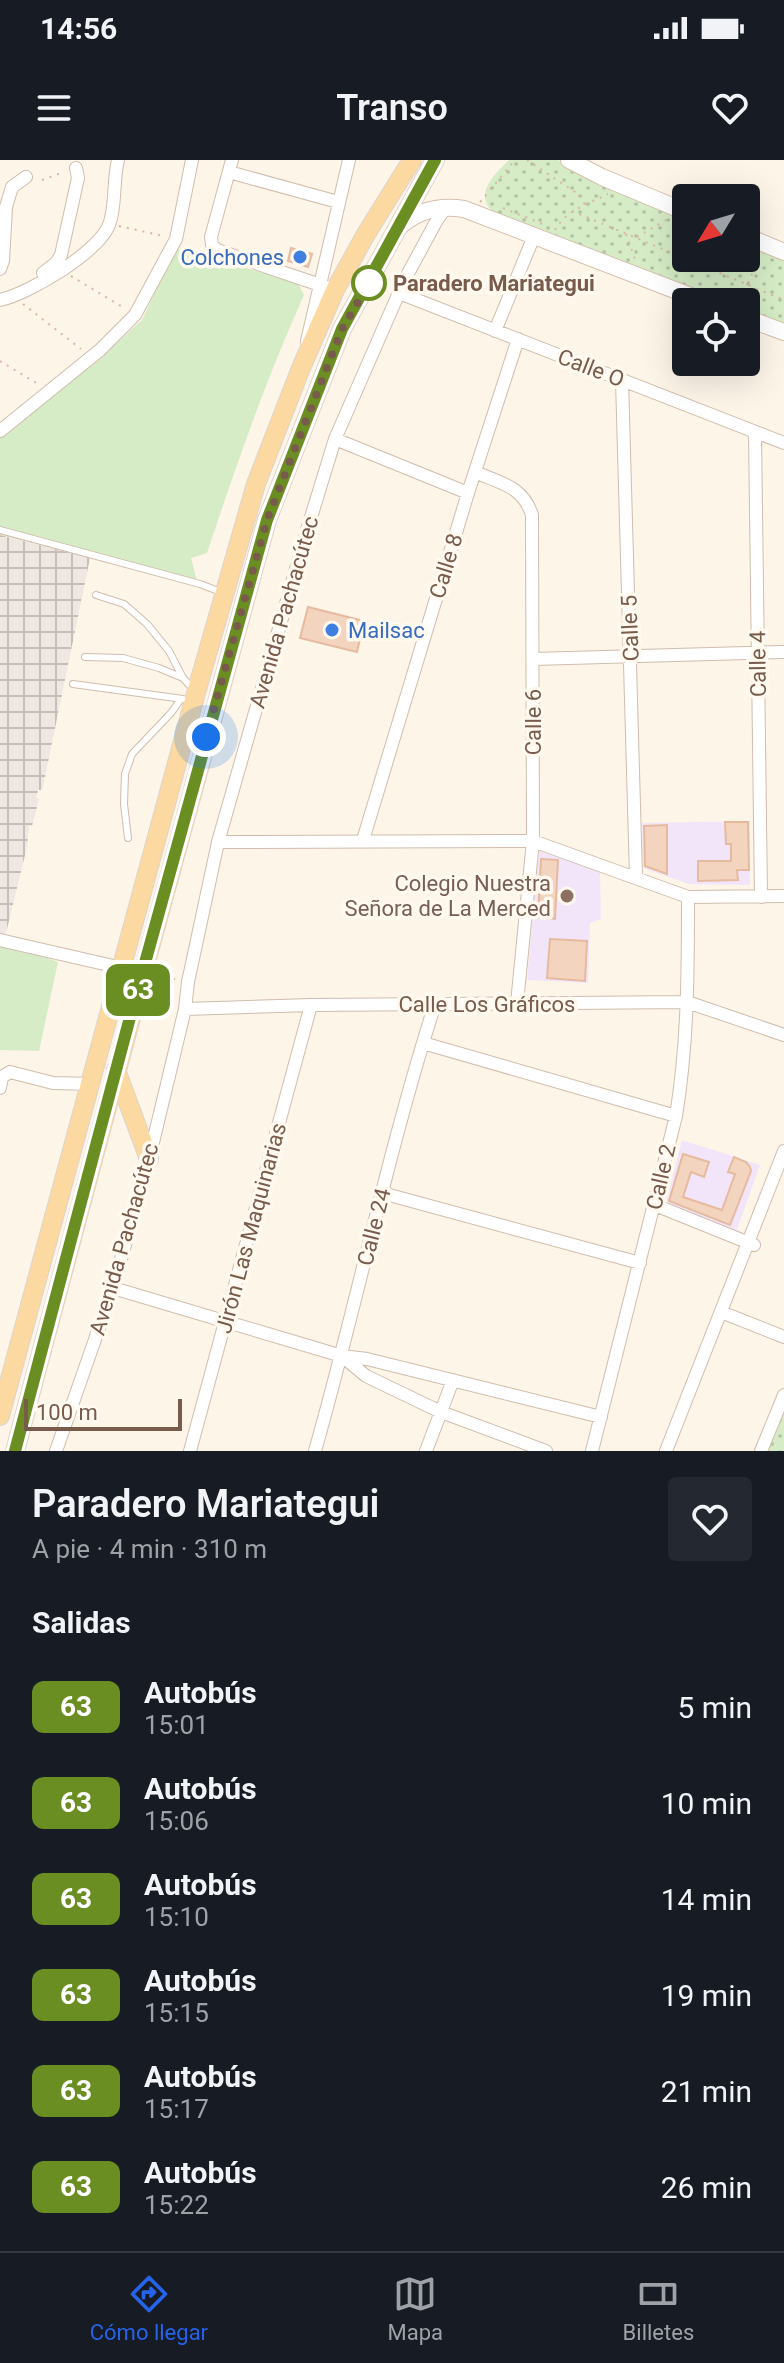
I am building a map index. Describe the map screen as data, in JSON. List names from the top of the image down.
{
  "streets": {
    "main road": ["Avenida Pachacútec"],
    "street": [
      "Calle O",
      "Calle 8",
      "Calle 5",
      "Calle 4",
      "Calle 6",
      "Calle Los Gráficos",
      "Calle 2",
      "Calle 24",
      "Jirón Las Maquinarias"
    ]
  },
  "crossings": [
    ["Calle O", "Calle 8"],
    ["Calle O", "Avenida Pachacútec"],
    ["Calle O", "Calle 5"],
    ["Calle O", "Calle 4"],
    ["Calle 8", "Calle 6"],
    ["Avenida Pachacútec", "Calle Los Gráficos"],
    ["Calle 6", "Calle Los Gráficos"],
    ["Calle Los Gráficos", "Calle 2"],
    ["Calle Los Gráficos", "Calle 24"],
    ["Calle Los Gráficos", "Jirón Las Maquinarias"]
  ],
  "places": [
    "Colchones",
    "Paradero Mariategui",
    "Mailsac",
    "Colegio Nuestra Señora de La Merced"
  ],
  "lines": ["bus line 63"],
  "scale_bar": "100 m",
  "north": "bottom left",
  "page": {
    "status": "14:56",
    "header": "Transo",
    "on_map": "63",
    "scale": "100 m",
    "heading": [
      ["Paradero Mariategui", "A pie · 4 min · 310 m"],
      "Salidas"
    ],
    "list": [
      {
        "mark": "63",
        "name": "Autobús",
        "note": "15:01",
        "value": "5 min"
      },
      {
        "mark": "63",
        "name": "Autobús",
        "note": "15:06",
        "value": "10 min"
      },
      {
        "mark": "63",
        "name": "Autobús",
        "note": "15:10",
        "value": "14 min"
      },
      {
        "mark": "63",
        "name": "Autobús",
        "note": "15:15",
        "value": "19 min"
      },
      {
        "mark": "63",
        "name": "Autobús",
        "note": "15:17",
        "value": "21 min"
      },
      {
        "mark": "63",
        "name": "Autobús",
        "note": "15:22",
        "value": "26 min"
      }
    ],
    "tabs": ["Cómo llegar", "Mapa", "Billetes"]
  }
}
